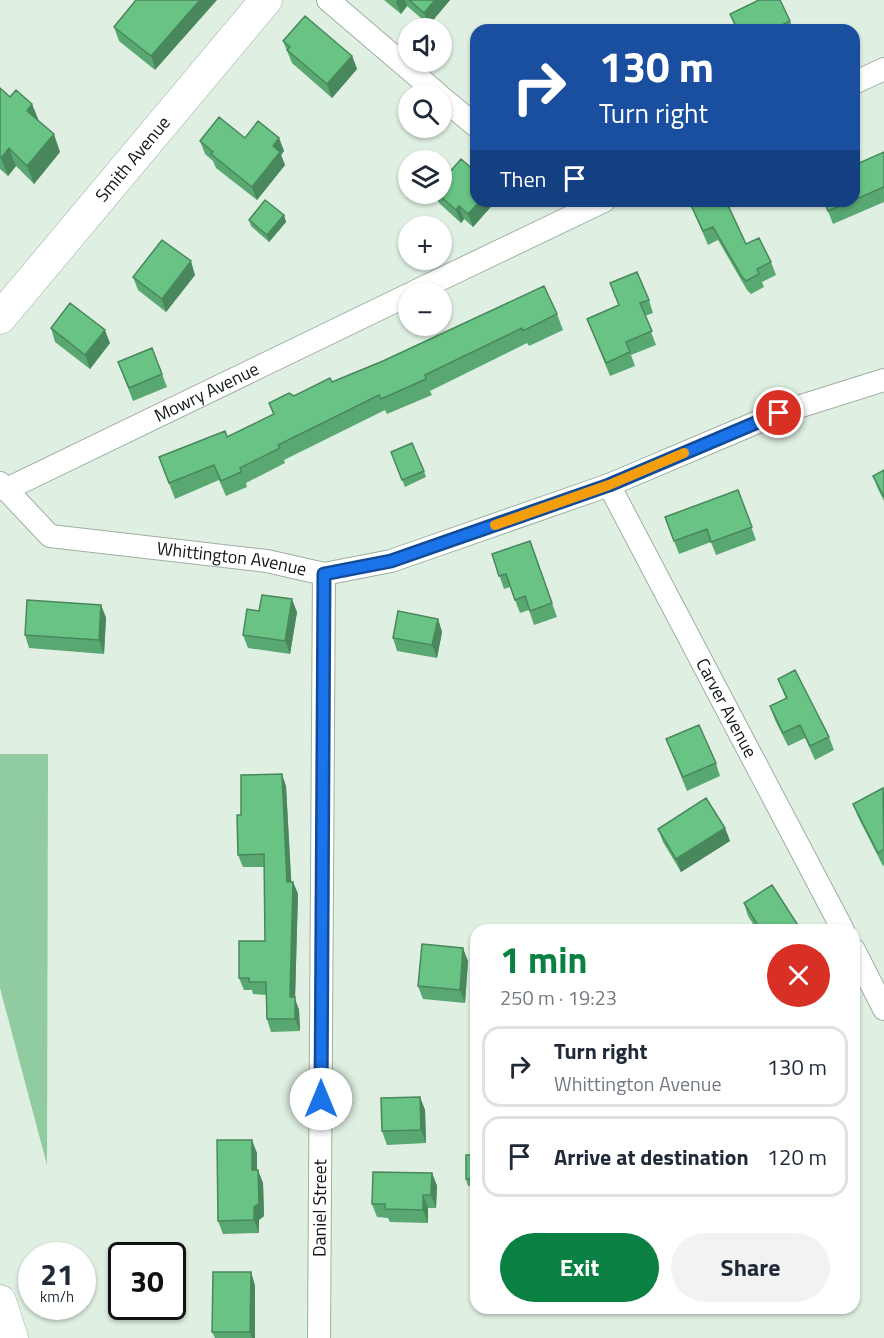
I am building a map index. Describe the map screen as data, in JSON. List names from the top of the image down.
{
  "streets": {
    "street": [
      "Smith Avenue",
      "Mowry Avenue",
      "Whittington Avenue",
      "Carver Avenue",
      "Daniel Street"
    ]
  },
  "crossings": [
    ["Mowry Avenue", "Whittington Avenue"],
    ["Whittington Avenue", "Carver Avenue"],
    ["Whittington Avenue", "Daniel Street"]
  ],
  "page": {
    "map_buttons": ["+", "−"],
    "turn": ["130 m", "Turn right"],
    "then": "Then",
    "heading": ["1 min", "250 m · 19:23"],
    "list": [
      {
        "name": "Turn right",
        "note": "Whittington Avenue",
        "value": "130 m"
      },
      {
        "name": "Arrive at destination",
        "value": "120 m"
      }
    ],
    "buttons": ["Exit", "Share"],
    "speed": "21 km/h",
    "limit": "30"
  }
}
